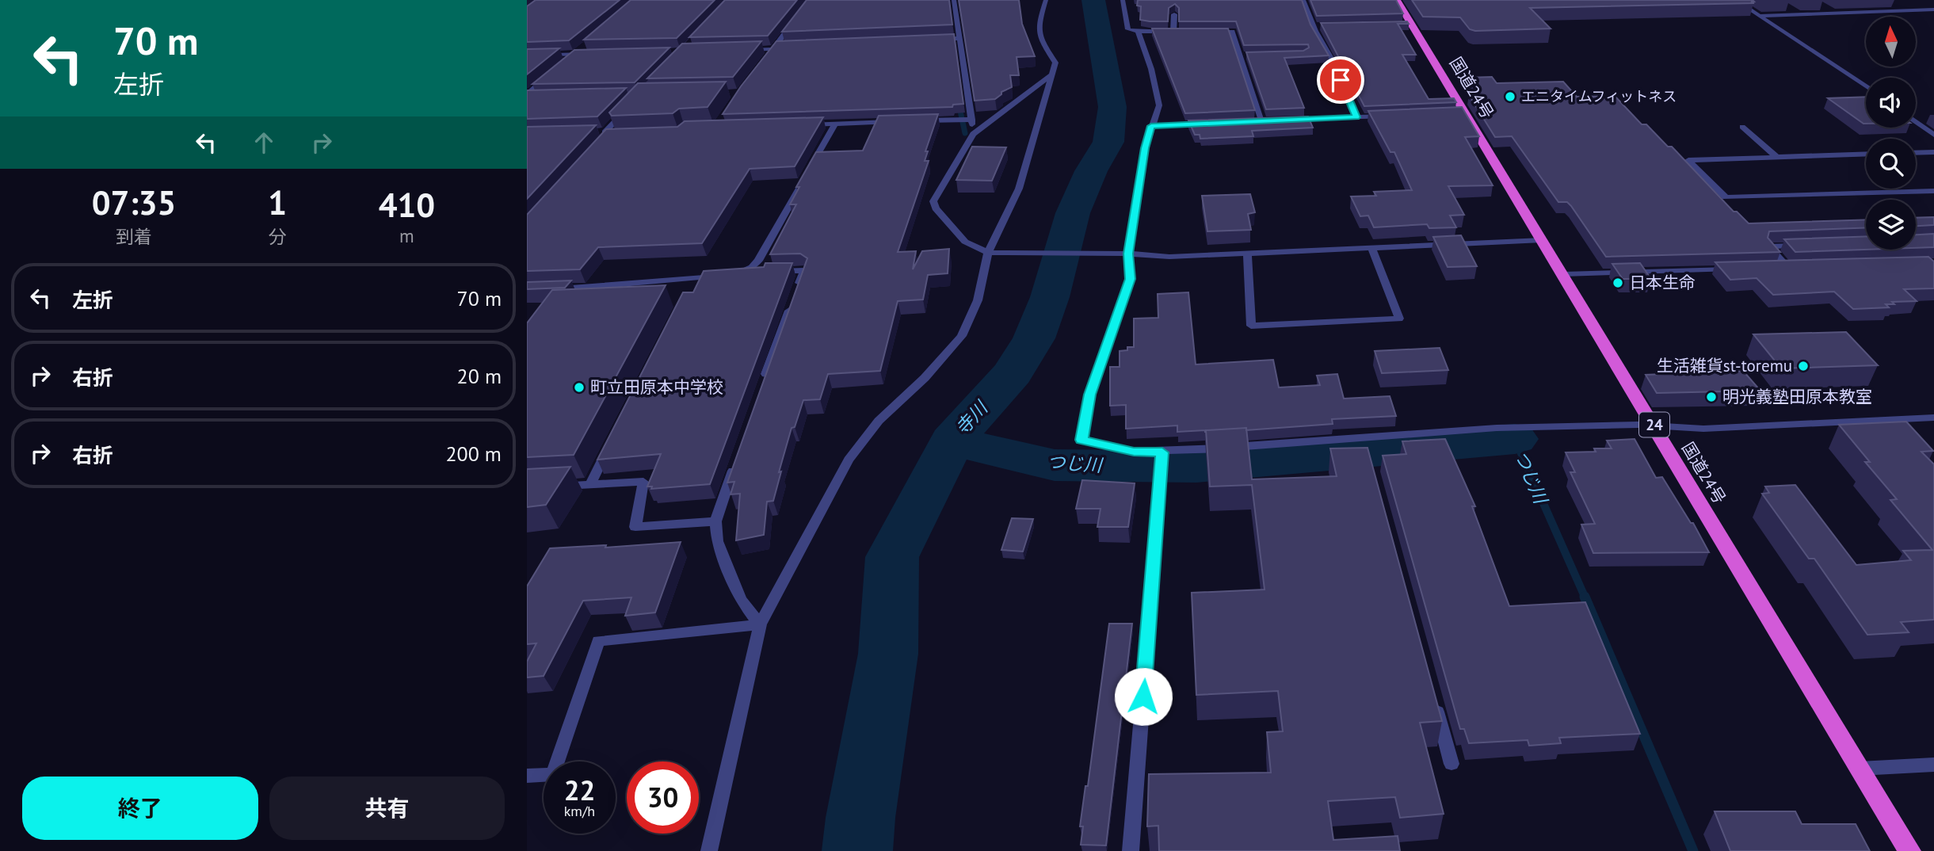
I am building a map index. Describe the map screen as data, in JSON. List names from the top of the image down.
{
  "streets": {
    "highway": ["国道24号", "24"]
  },
  "water": ["寺川", "つじ川"],
  "places": [
    "エニタイムフィットネス",
    "日本生命",
    "生活雑貨st-toremu",
    "町立田原本中学校",
    "明光義塾田原本教室"
  ],
  "north": "top",
  "page": {
    "turn": ["70 m", "左折"],
    "eta": [
      "07:35",
      "到着",
      "1",
      "分",
      "410",
      "m"
    ],
    "list": [
      {
        "name": "左折",
        "value": "70 m"
      },
      {
        "name": "右折",
        "value": "20 m"
      },
      {
        "name": "右折",
        "value": "200 m"
      }
    ],
    "speed": "22 km/h",
    "limit": "30",
    "buttons": ["終了", "共有"]
  }
}
